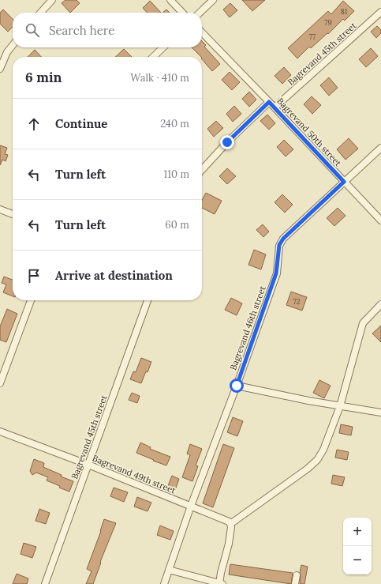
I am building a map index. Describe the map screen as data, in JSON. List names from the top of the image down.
{
  "streets": {
    "street": [
      "Bagrevand 45th street",
      "Bagrevand 50th street",
      "Bagrevand 46th street",
      "Bagrevand 49th street"
    ]
  },
  "crossings": [
    ["Bagrevand 45th street", "Bagrevand 50th street"],
    ["Bagrevand 45th street", "Bagrevand 49th street"],
    ["Bagrevand 50th street", "Bagrevand 46th street"],
    ["Bagrevand 46th street", "Bagrevand 49th street"]
  ],
  "house_numbers": [
    "81",
    "79",
    "77",
    "72"
  ],
  "page": {
    "search": "Search here",
    "heading": ["6 min", "Walk · 410 m"],
    "list": [
      ["Continue", "240 m"],
      ["Turn left", "110 m"],
      ["Turn left", "60 m"],
      "Arrive at destination"
    ],
    "map_buttons": ["+", "−"]
  }
}
